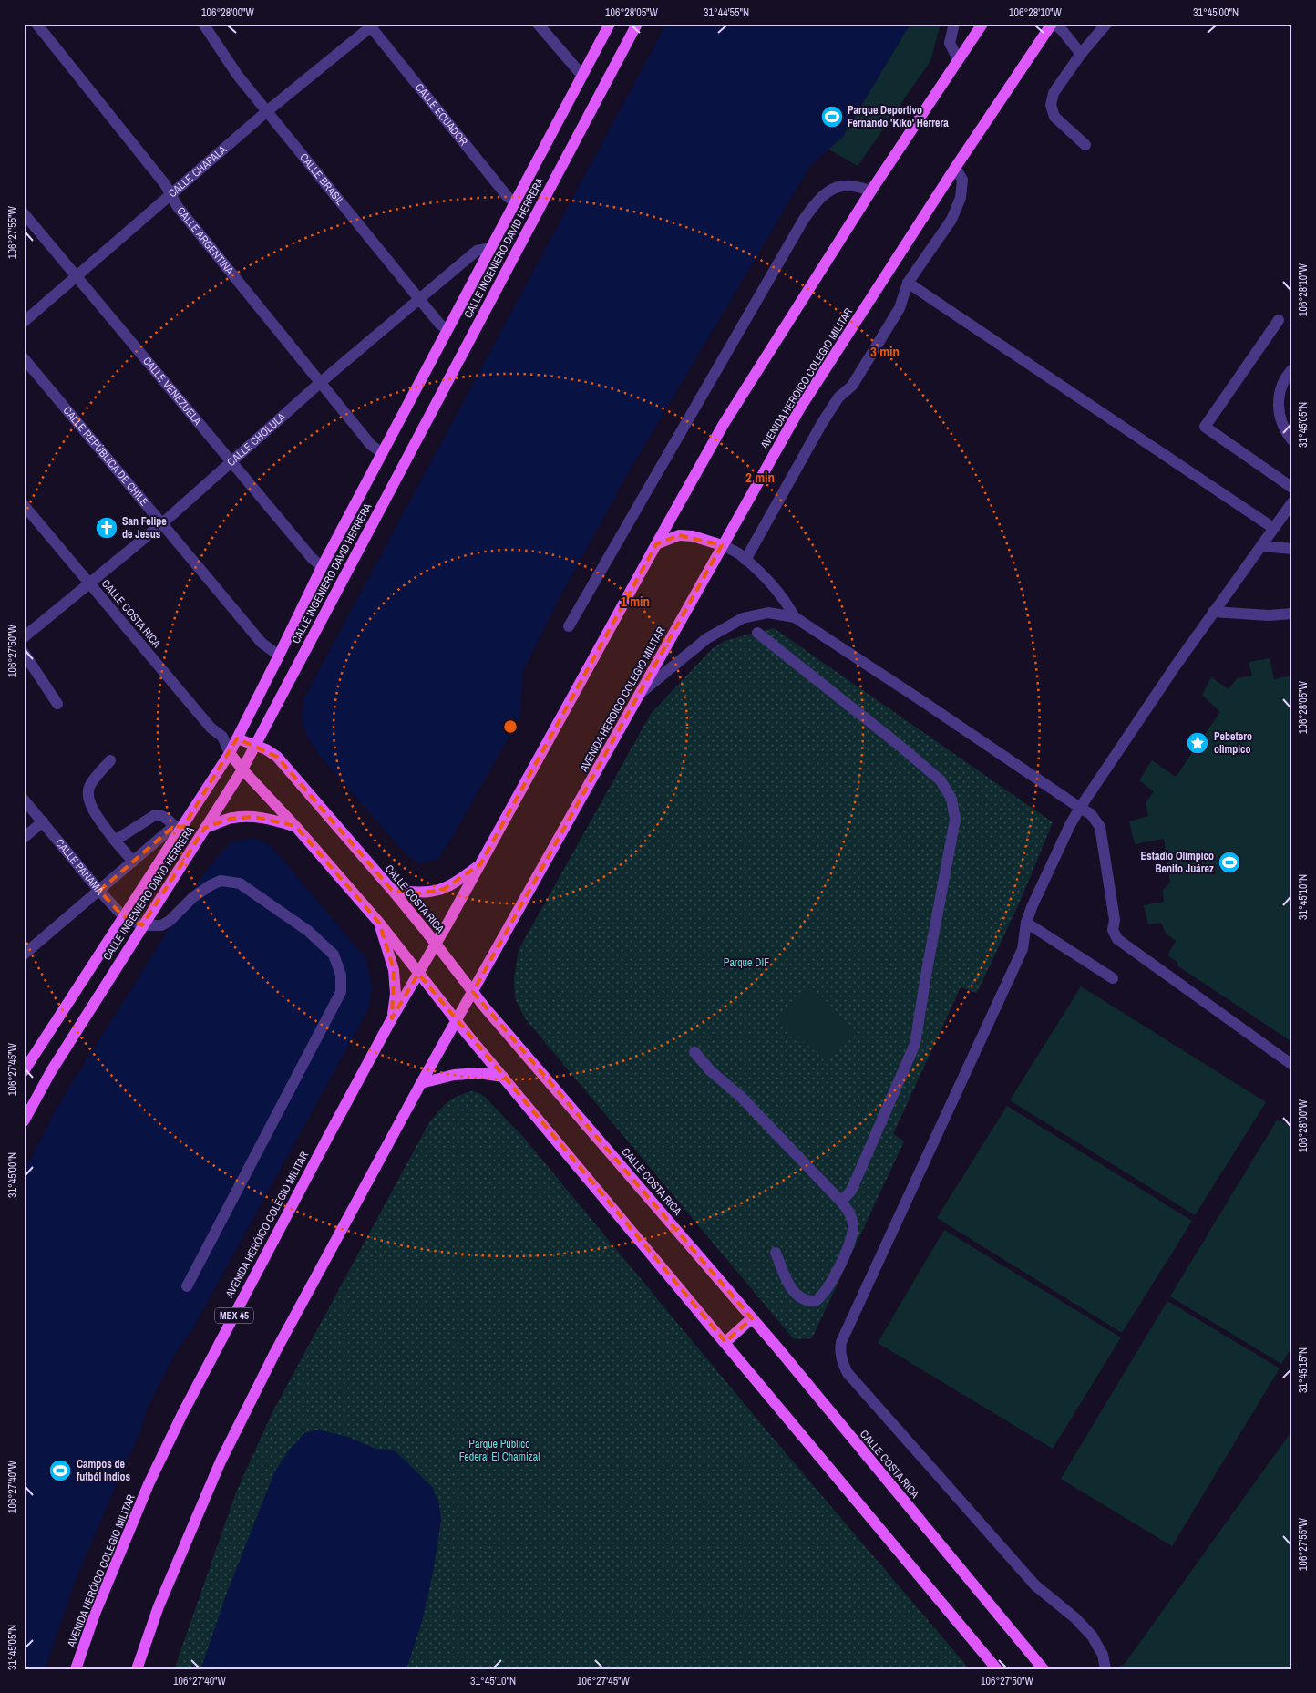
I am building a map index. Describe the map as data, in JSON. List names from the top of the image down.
{
  "streets": {
    "main road": [
      "CALLE INGENIERO DAVID HERRERA",
      "AVENIDA HEROICO COLEGIO MILITAR",
      "CALLE COSTA RICA",
      "AVENIDA HERÓICO COLEGIO MILITAR",
      "MEX 45"
    ],
    "street": [
      "CALLE ECUADOR",
      "CALLE CHAPALA",
      "CALLE BRASIL",
      "CALLE ARGENTINA",
      "CALLE VENEZUELA",
      "CALLE CHOLULA",
      "CALLE REPÚBLICA DE CHILE",
      "CALLE PANAMÁ"
    ]
  },
  "crossings": [
    ["CALLE ECUADOR", "CALLE CHAPALA"],
    ["CALLE ECUADOR", "CALLE INGENIERO DAVID HERRERA"],
    ["CALLE CHAPALA", "CALLE BRASIL"],
    ["CALLE CHAPALA", "CALLE ARGENTINA"],
    ["CALLE CHAPALA", "CALLE VENEZUELA"],
    ["CALLE BRASIL", "CALLE INGENIERO DAVID HERRERA"],
    ["CALLE BRASIL", "CALLE CHOLULA"],
    ["CALLE ARGENTINA", "CALLE INGENIERO DAVID HERRERA"],
    ["CALLE ARGENTINA", "CALLE CHOLULA"],
    ["CALLE INGENIERO DAVID HERRERA", "CALLE VENEZUELA"],
    ["CALLE INGENIERO DAVID HERRERA", "CALLE CHOLULA"],
    ["CALLE INGENIERO DAVID HERRERA", "CALLE REPÚBLICA DE CHILE"],
    ["CALLE INGENIERO DAVID HERRERA", "CALLE COSTA RICA"],
    ["CALLE INGENIERO DAVID HERRERA", "CALLE PANAMÁ"],
    ["AVENIDA HEROICO COLEGIO MILITAR", "CALLE COSTA RICA"],
    ["CALLE VENEZUELA", "CALLE CHOLULA"],
    ["CALLE CHOLULA", "CALLE REPÚBLICA DE CHILE"],
    ["CALLE CHOLULA", "CALLE COSTA RICA"],
    ["CALLE COSTA RICA", "AVENIDA HERÓICO COLEGIO MILITAR"]
  ],
  "parks": ["Parque DIF", "Parque Público Federal El Chamizal"],
  "places": {
    "sports": ["Parque Deportivo Fernando 'Kiko' Herrera", "Estadio Olimpico Benito Juárez", "Campos de futból Indios"],
    "church": ["San Felipe de Jesus"],
    "place": ["Pebetero olìmpico"]
  },
  "coordinates": [
    "106°28'00\"W",
    "106°28'05\"W",
    "31°44'55\"N",
    "106°28'10\"W",
    "31°45'00\"N",
    "106°27'55\"W",
    "31°45'05\"N",
    "106°27'50\"W",
    "31°45'10\"N",
    "106°27'45\"W",
    "31°45'15\"N",
    "106°27'40\"W"
  ],
  "rings": ["3 min", "2 min", "1 min"]
}
